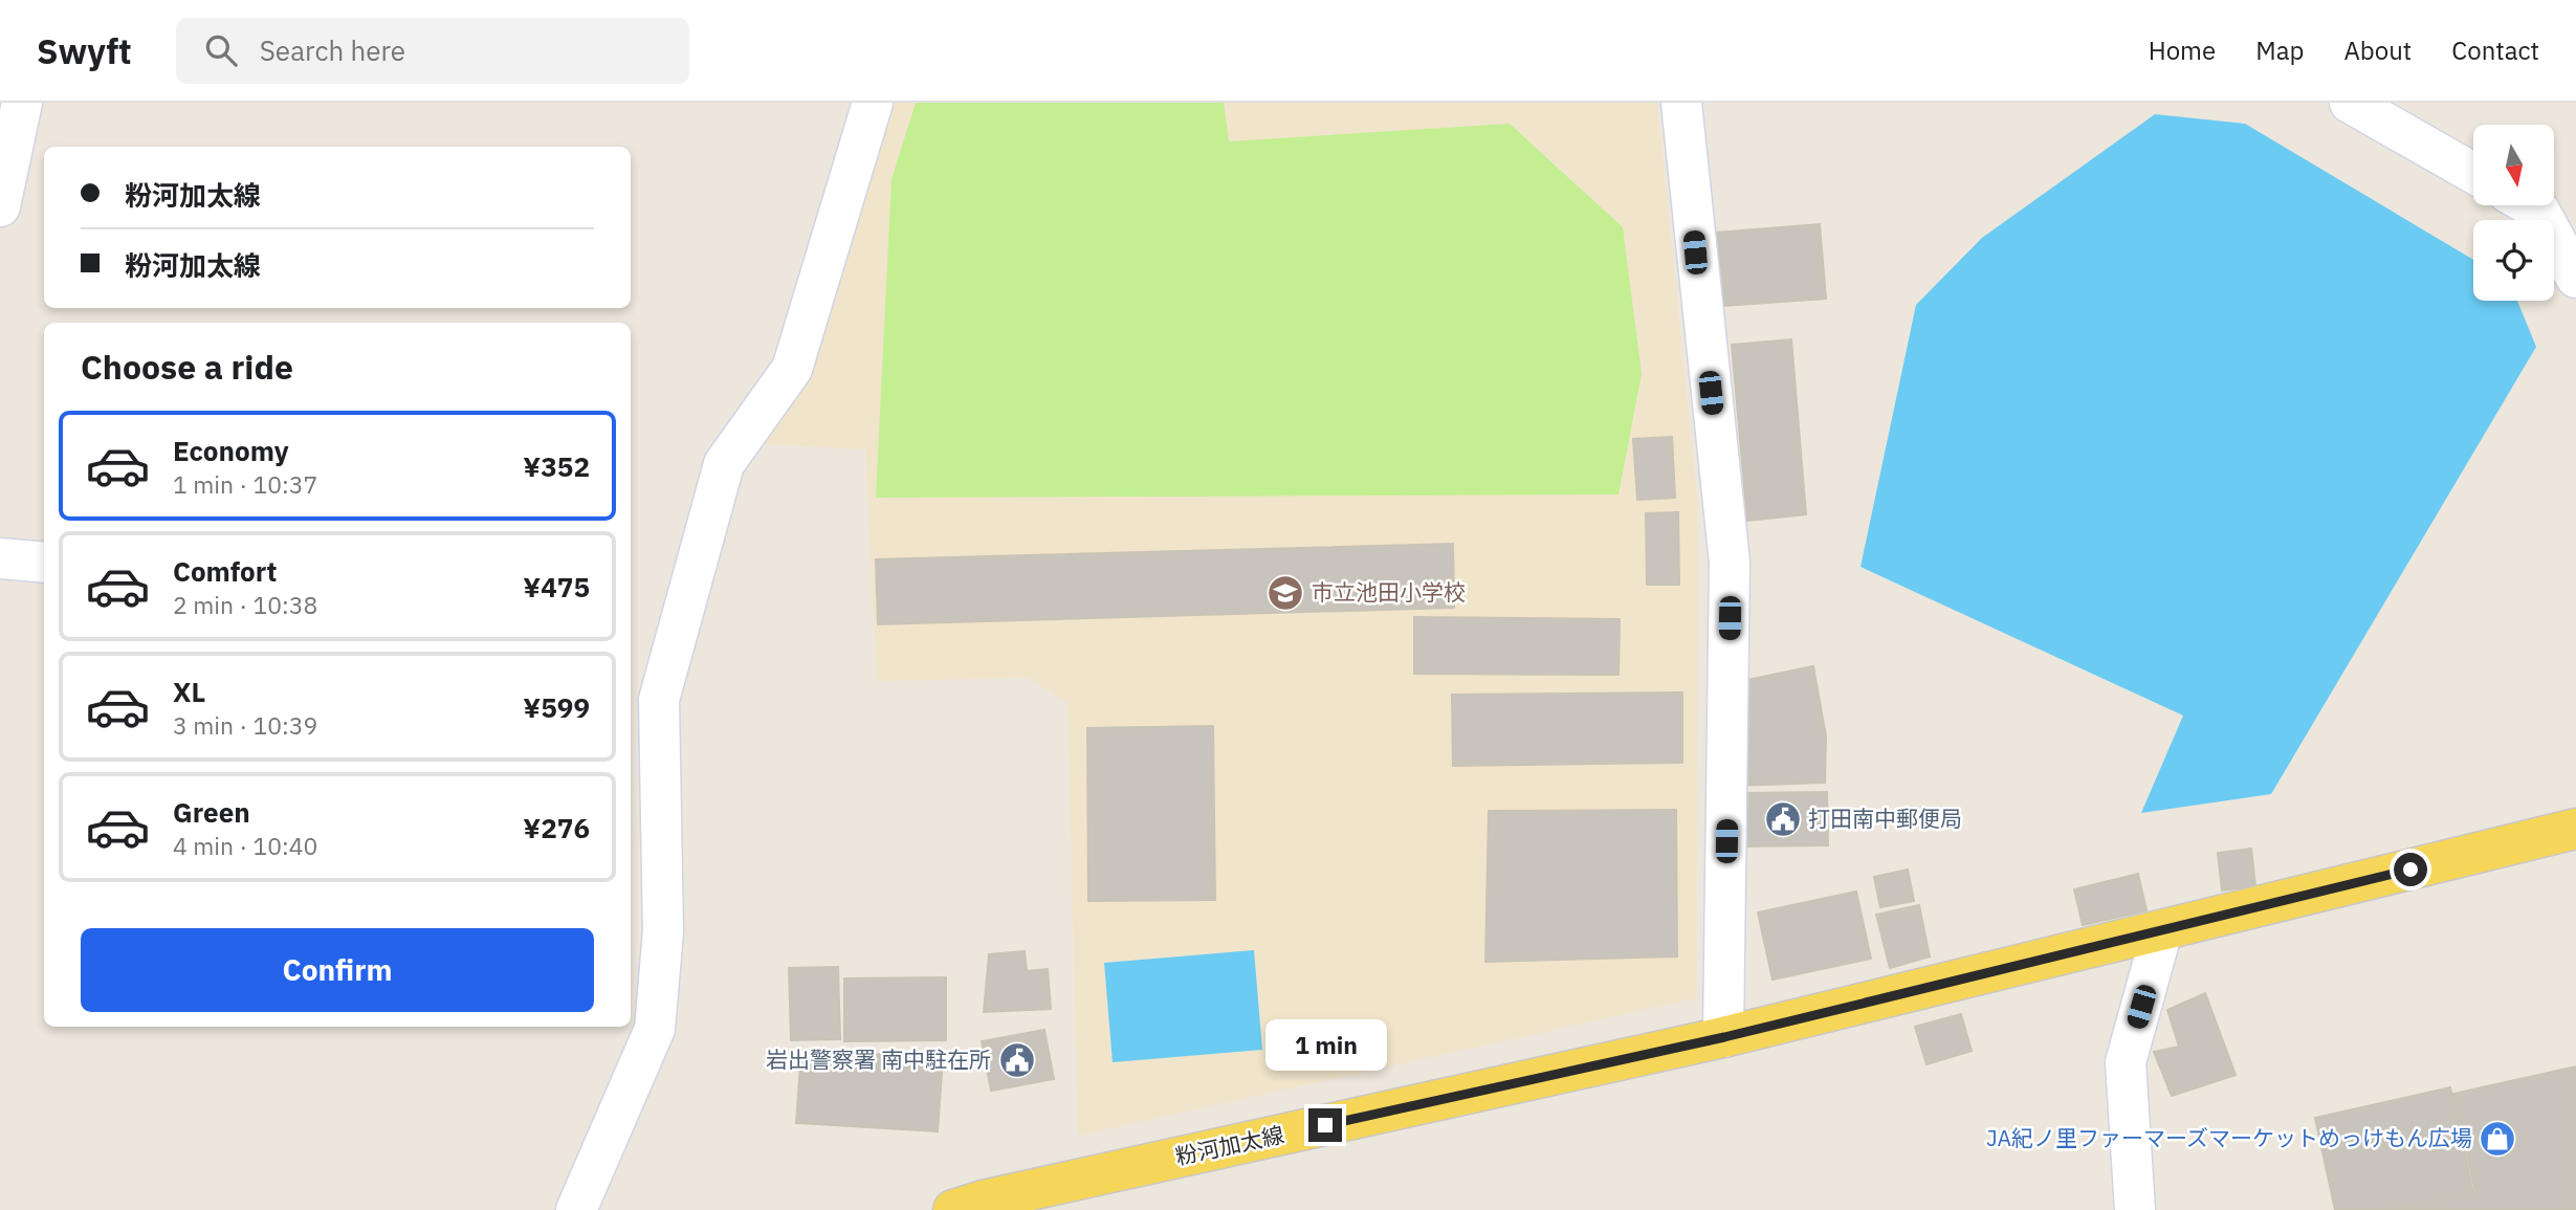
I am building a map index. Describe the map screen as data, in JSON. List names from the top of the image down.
{
  "streets": {
    "main road": ["粉河加太線"]
  },
  "places": {
    "school or university": ["市立池田小学校"],
    "public building": ["打田南中郵便局", "岩出警察署 南中駐在所"],
    "shop": ["JA紀ノ里ファーマーズマーケットめっけもん広場"]
  },
  "north": "bottom",
  "page": {
    "header": "Swyft",
    "search": "Search here",
    "nav": [
      "Home",
      "Map",
      "About",
      "Contact"
    ],
    "banner": ["粉河加太線", "粉河加太線"],
    "heading": "Choose a ride",
    "list": [
      {
        "name": "Economy",
        "note": "1 min · 10:37",
        "value": "¥352"
      },
      {
        "name": "Comfort",
        "note": "2 min · 10:38",
        "value": "¥475"
      },
      {
        "name": "XL",
        "note": "3 min · 10:39",
        "value": "¥599"
      },
      {
        "name": "Green",
        "note": "4 min · 10:40",
        "value": "¥276"
      }
    ],
    "buttons": "Confirm",
    "bubble": "1 min"
  }
}
